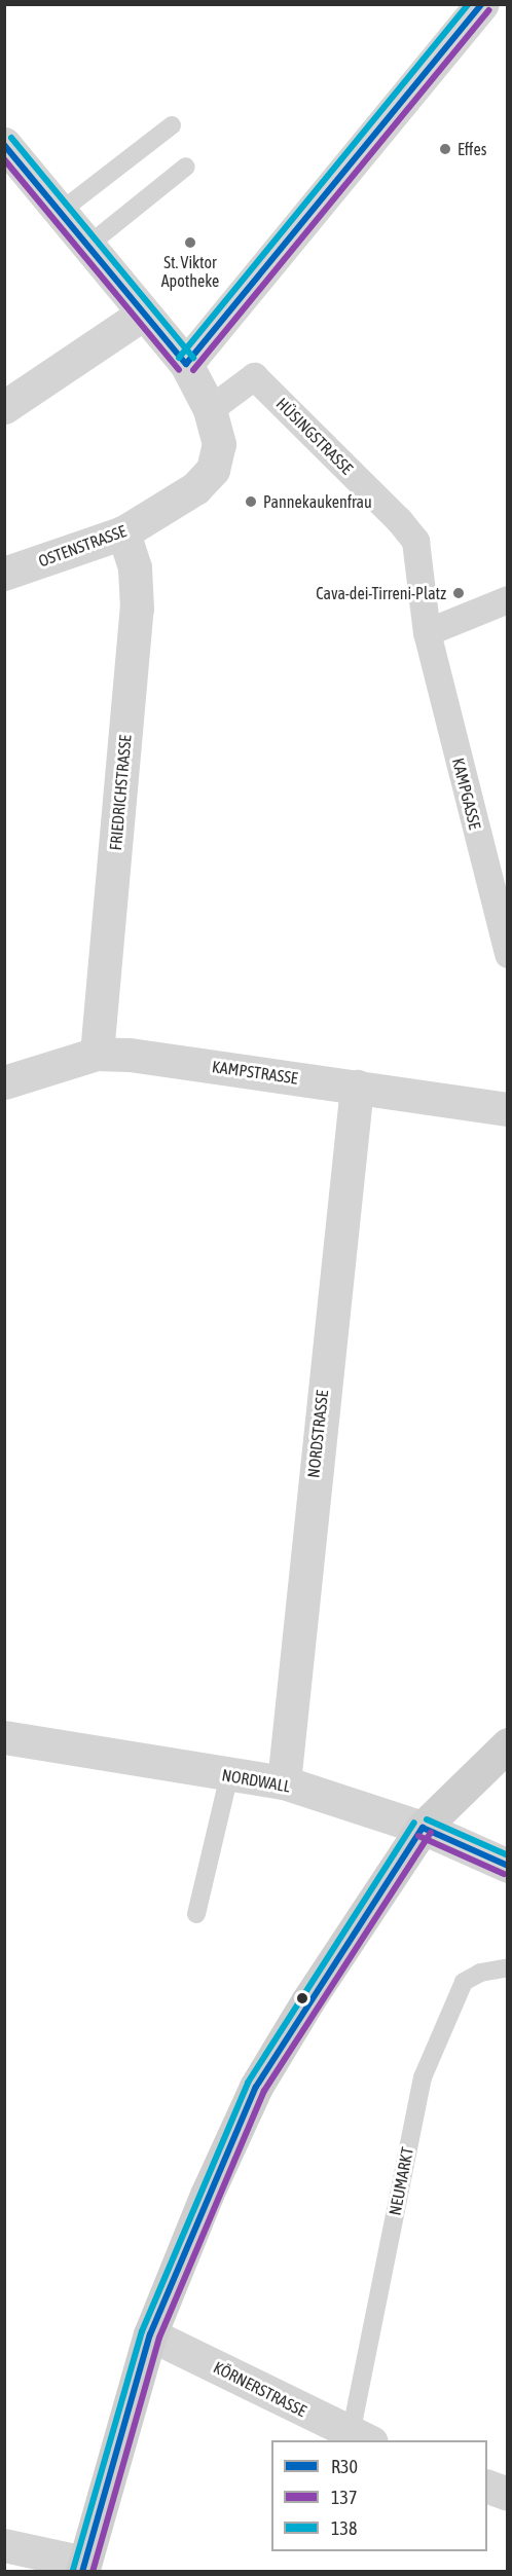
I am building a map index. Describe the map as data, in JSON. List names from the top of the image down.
{
  "streets": {
    "street": [
      "HÜSINGSTRASSE",
      "OSTENSTRASSE",
      "FRIEDRICHSTRASSE",
      "KAMPGASSE",
      "KAMPSTRASSE",
      "NORDSTRASSE",
      "NORDWALL",
      "KÖRNERSTRASSE"
    ],
    "lane": ["NEUMARKT"]
  },
  "crossings": [
    ["HÜSINGSTRASSE", "OSTENSTRASSE"],
    ["HÜSINGSTRASSE", "KAMPGASSE"],
    ["OSTENSTRASSE", "FRIEDRICHSTRASSE"],
    ["FRIEDRICHSTRASSE", "KAMPSTRASSE"],
    ["KAMPSTRASSE", "NORDSTRASSE"],
    ["NORDSTRASSE", "NORDWALL"],
    ["NEUMARKT", "KÖRNERSTRASSE"]
  ],
  "places": [
    "Effes",
    "St. Viktor Apotheke",
    "Pannekaukenfrau",
    "Cava-dei-Tirreni-Platz"
  ],
  "lines": ["transit line R30", "transit line 138", "transit line 137"],
  "legend": ["R30", "137", "138"]
}
